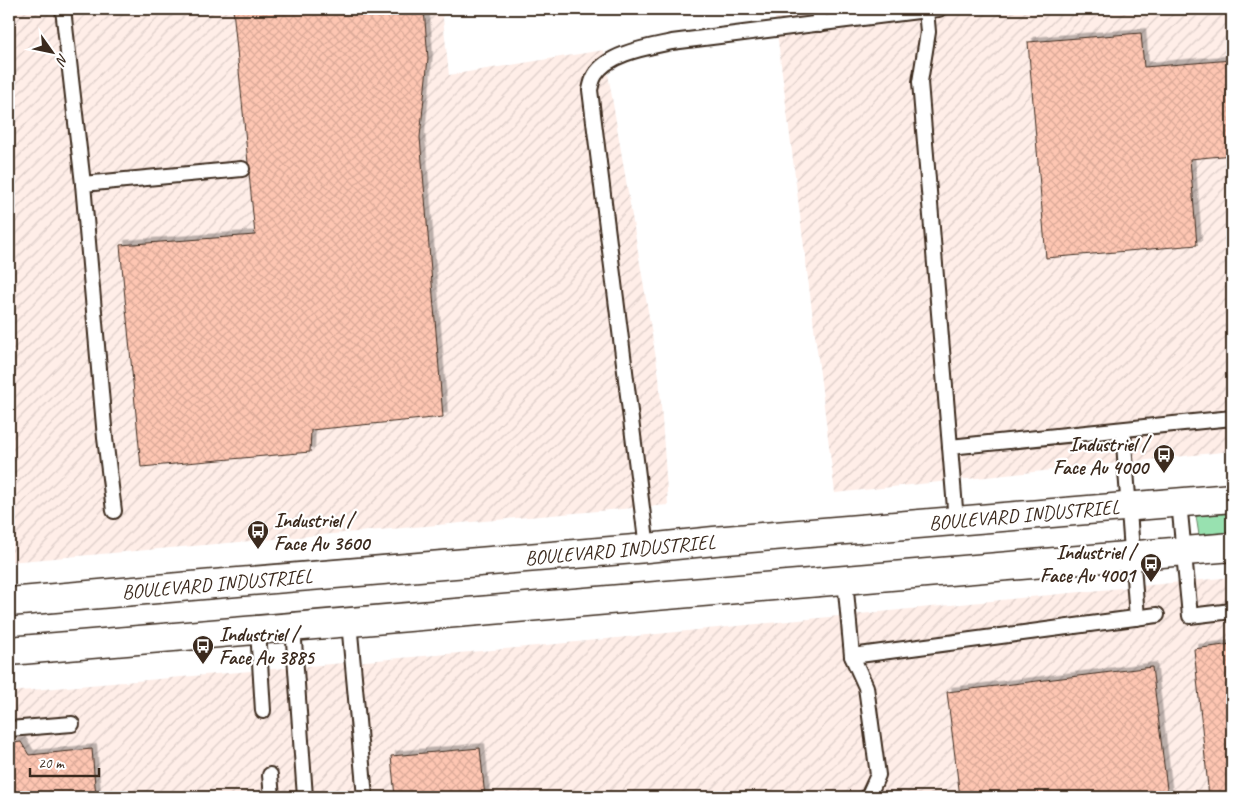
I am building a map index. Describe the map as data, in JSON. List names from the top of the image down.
{
  "streets": {
    "street": ["BOULEVARD INDUSTRIEL"]
  },
  "places": {
    "bus stop": [
      "Industriel / Face Au 4000",
      "Industriel / Face Au 3600",
      "Industriel / Face Au 4001",
      "Industriel / Face Au 3885"
    ]
  },
  "scale_bar": "20 m",
  "north": "bottom right"
}
